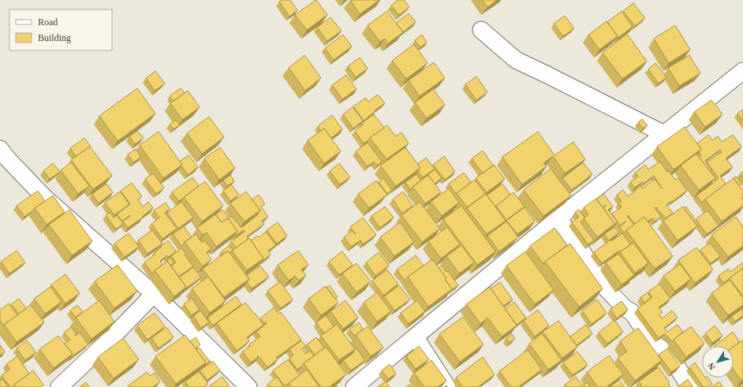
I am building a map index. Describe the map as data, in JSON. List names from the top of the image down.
{
  "legend": ["Road", "Building"],
  "north": "bottom left"
}
